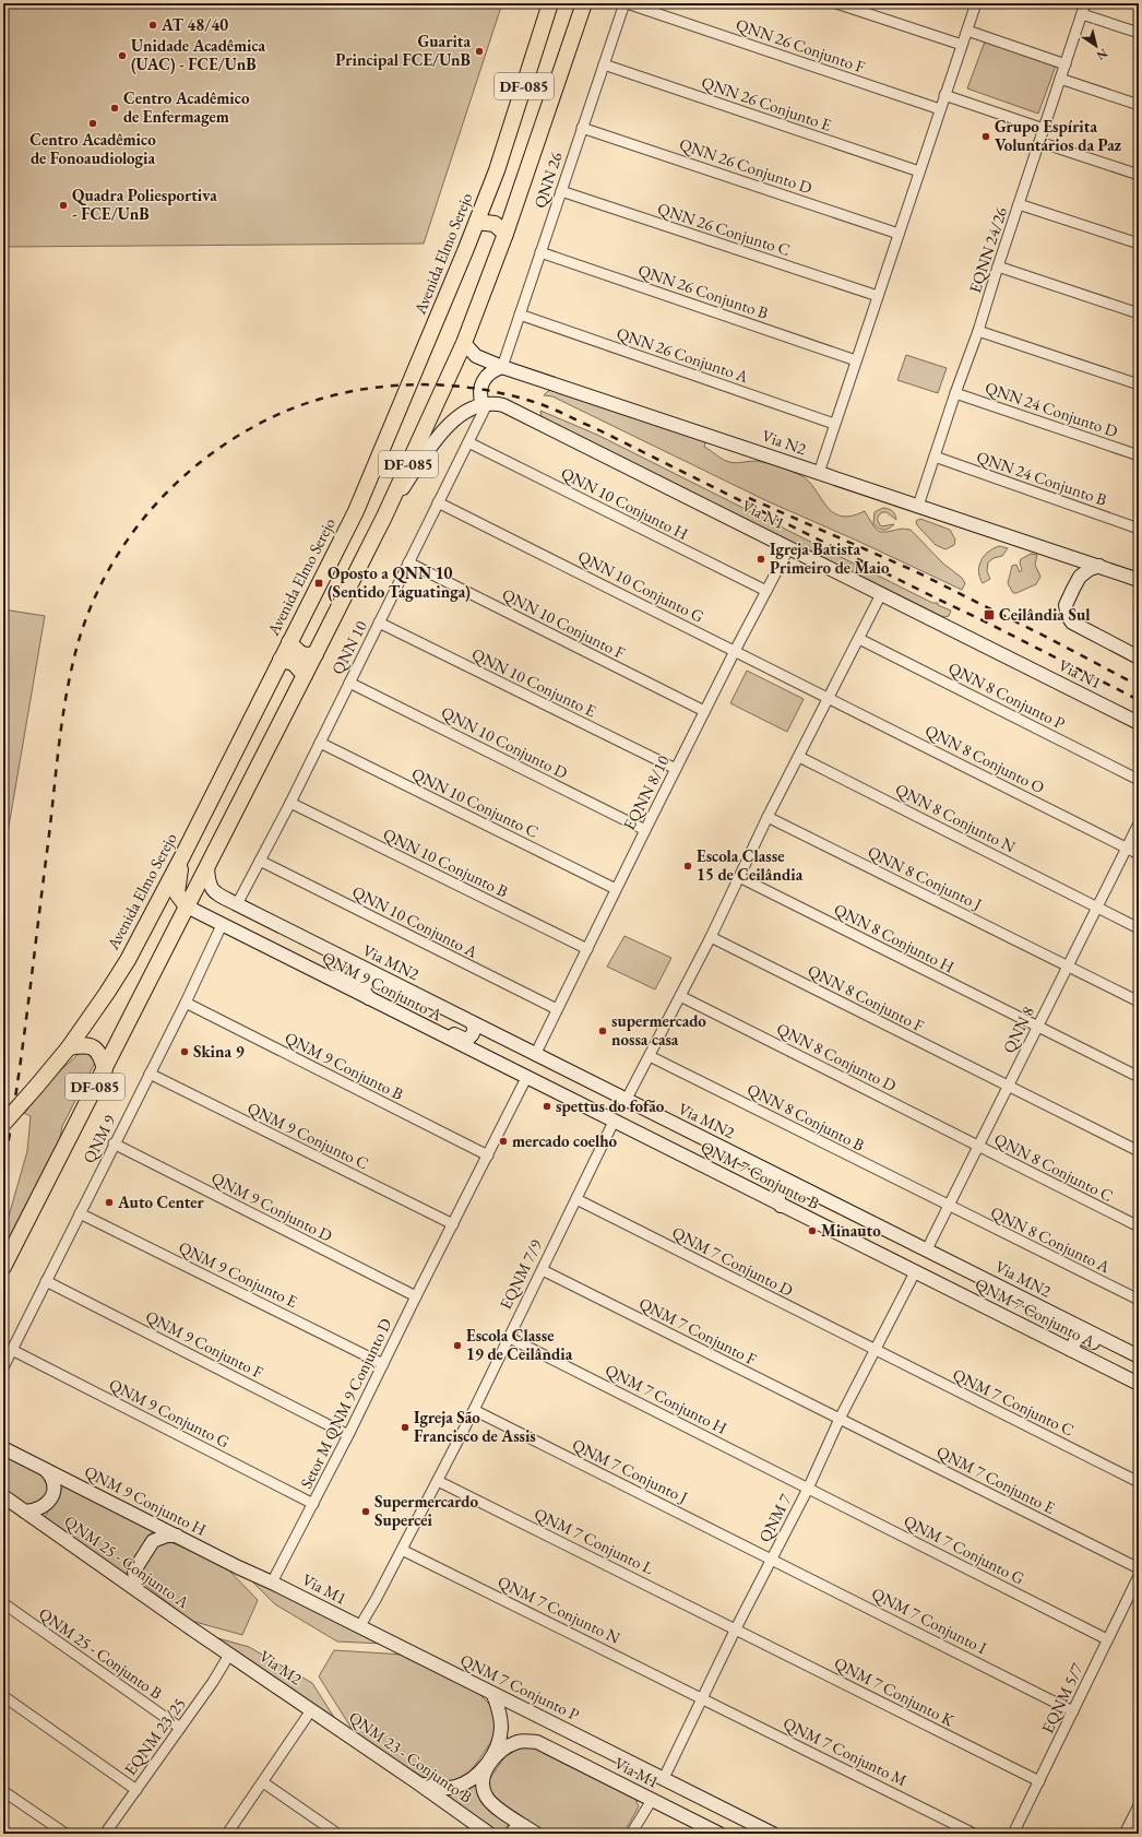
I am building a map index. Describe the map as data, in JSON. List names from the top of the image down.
{
  "streets": {
    "main road": [
      "DF-085",
      "Avenida Elmo Serejo",
      "Via N2",
      "Via N1",
      "Via MN2",
      "QNM 9 Conjunto A",
      "QNM 7 Conjunto B",
      "QNM 7 Conjunto A",
      "QNM 9 Conjunto H",
      "QNM 25 - Conjunto A",
      "Via M1",
      "Via M2",
      "QNM 7 Conjunto P",
      "QNM 23 - Conjunto B"
    ],
    "street": [
      "QNN 26 Conjunto F",
      "QNN 26 Conjunto E",
      "QNN 26 Conjunto D",
      "QNN 26",
      "QNN 26 Conjunto C",
      "EQNN 24/26",
      "QNN 26 Conjunto B",
      "QNN 26 Conjunto A",
      "QNN 24 Conjunto D",
      "QNN 24 Conjunto B",
      "QNN 10 Conjunto H",
      "QNN 10 Conjunto G",
      "QNN 10 Conjunto F",
      "QNN 10",
      "QNN 10 Conjunto E",
      "QNN 8 Conjunto P",
      "QNN 10 Conjunto D",
      "QNN 8 Conjunto O",
      "EQNN 8/10",
      "QNN 10 Conjunto C",
      "QNN 8 Conjunto N",
      "QNN 10 Conjunto B",
      "QNN 8 Conjunto J",
      "QNN 10 Conjunto A",
      "QNN 8 Conjunto H",
      "QNN 8 Conjunto F",
      "QNN 8",
      "QNN 8 Conjunto D",
      "QNM 9 Conjunto B",
      "QNN 8 Conjunto B",
      "QNM 9 Conjunto C",
      "QNM 9",
      "QNN 8 Conjunto C",
      "QNM 9 Conjunto D",
      "QNN 8 Conjunto A",
      "QNM 7 Conjunto D",
      "QNM 9 Conjunto E",
      "EQNM 7/9",
      "QNM 7 Conjunto F",
      "QNM 9 Conjunto F",
      "QNM 7 Conjunto H",
      "QNM 7 Conjunto C",
      "Setor M QNM 9 Conjunto D",
      "QNM 9 Conjunto G",
      "QNM 7 Conjunto J",
      "QNM 7 Conjunto E",
      "QNM 7",
      "QNM 7 Conjunto L",
      "QNM 7 Conjunto G",
      "QNM 7 Conjunto N",
      "QNM 7 Conjunto I",
      "QNM 25 - Conjunto B",
      "QNM 7 Conjunto K",
      "EQNM 5/7",
      "EQNM 23/25",
      "QNM 7 Conjunto M"
    ]
  },
  "crossings": [
    ["QNN 26 Conjunto F", "QNN 26"],
    ["DF-085", "Via N2"],
    ["DF-085", "Via MN2"],
    ["DF-085", "QNM 9 Conjunto A"],
    ["QNN 26 Conjunto E", "QNN 26"],
    ["QNN 26 Conjunto D", "QNN 26"],
    ["QNN 26", "QNN 26 Conjunto C"],
    ["QNN 26", "QNN 26 Conjunto B"],
    ["QNN 26", "QNN 26 Conjunto A"],
    ["QNN 26", "Via N2"],
    ["EQNN 24/26", "QNN 24 Conjunto D"],
    ["EQNN 24/26", "Via N2"],
    ["EQNN 24/26", "QNN 24 Conjunto B"],
    ["QNN 10 Conjunto H", "QNN 10"],
    ["QNN 10 Conjunto H", "EQNN 8/10"],
    ["Via N1", "QNN 10"],
    ["Via N1", "EQNN 8/10"],
    ["QNN 10 Conjunto G", "QNN 10"],
    ["QNN 10 Conjunto G", "QNN 8 Conjunto O"],
    ["QNN 10 Conjunto G", "EQNN 8/10"],
    ["QNN 10 Conjunto F", "QNN 10"],
    ["QNN 10 Conjunto F", "EQNN 8/10"],
    ["QNN 10", "QNN 10 Conjunto E"],
    ["QNN 10", "QNN 10 Conjunto D"],
    ["QNN 10", "QNN 10 Conjunto C"],
    ["QNN 10", "QNN 10 Conjunto B"],
    ["QNN 10", "QNN 10 Conjunto A"],
    ["QNN 10", "Via MN2"],
    ["QNN 10 Conjunto E", "EQNN 8/10"],
    ["QNN 10 Conjunto D", "EQNN 8/10"],
    ["QNN 8 Conjunto O", "QNN 8"],
    ["EQNN 8/10", "QNN 10 Conjunto C"],
    ["EQNN 8/10", "QNN 10 Conjunto B"],
    ["EQNN 8/10", "QNN 10 Conjunto A"],
    ["EQNN 8/10", "Via MN2"],
    ["QNN 8 Conjunto N", "QNN 8"],
    ["QNN 8 Conjunto J", "QNN 8"],
    ["QNN 8 Conjunto H", "QNN 8"],
    ["Via MN2", "QNN 8"],
    ["QNM 9 Conjunto A", "QNM 9"],
    ["QNM 9 Conjunto A", "Setor M QNM 9 Conjunto D"],
    ["QNN 8 Conjunto F", "QNN 8"],
    ["QNN 8", "QNN 8 Conjunto D"],
    ["QNN 8", "QNN 8 Conjunto B"],
    ["QNN 8", "QNN 8 Conjunto C"],
    ["QNN 8", "QNN 8 Conjunto A"],
    ["QNN 8 Conjunto D", "QNN 8 Conjunto C"],
    ["QNM 9 Conjunto B", "QNM 9"],
    ["QNM 9 Conjunto B", "Setor M QNM 9 Conjunto D"],
    ["QNN 8 Conjunto B", "QNN 8 Conjunto A"],
    ["QNM 9 Conjunto C", "QNM 9"],
    ["QNM 9 Conjunto C", "Setor M QNM 9 Conjunto D"],
    ["QNM 9", "QNM 9 Conjunto D"],
    ["QNM 9", "QNM 9 Conjunto E"],
    ["QNM 9", "QNM 9 Conjunto F"],
    ["QNM 9", "QNM 9 Conjunto G"],
    ["QNM 7 Conjunto B", "EQNM 7/9"],
    ["QNM 7 Conjunto B", "QNM 7 Conjunto A"],
    ["QNM 7 Conjunto B", "QNM 7"],
    ["QNM 9 Conjunto D", "Setor M QNM 9 Conjunto D"],
    ["QNM 7 Conjunto D", "EQNM 7/9"],
    ["QNM 7 Conjunto D", "QNM 7 Conjunto C"],
    ["QNM 7 Conjunto D", "QNM 7"],
    ["QNM 9 Conjunto E", "Setor M QNM 9 Conjunto D"],
    ["EQNM 7/9", "QNM 7 Conjunto F"],
    ["EQNM 7/9", "QNM 7 Conjunto H"],
    ["EQNM 7/9", "QNM 7 Conjunto J"],
    ["EQNM 7/9", "QNM 7 Conjunto L"],
    ["EQNM 7/9", "Via M1"],
    ["EQNM 7/9", "QNM 7 Conjunto N"],
    ["EQNM 7/9", "QNM 7 Conjunto P"],
    ["QNM 7 Conjunto A", "QNM 7"],
    ["QNM 7 Conjunto F", "QNM 7 Conjunto E"],
    ["QNM 7 Conjunto F", "QNM 7"],
    ["QNM 9 Conjunto F", "Setor M QNM 9 Conjunto D"],
    ["QNM 7 Conjunto H", "QNM 7"],
    ["QNM 7 Conjunto H", "QNM 7 Conjunto G"],
    ["QNM 7 Conjunto C", "QNM 7"],
    ["Setor M QNM 9 Conjunto D", "QNM 9 Conjunto G"],
    ["Setor M QNM 9 Conjunto D", "QNM 9 Conjunto H"],
    ["Setor M QNM 9 Conjunto D", "Via M1"],
    ["QNM 7 Conjunto J", "QNM 7"],
    ["QNM 7 Conjunto J", "QNM 7 Conjunto I"],
    ["QNM 7 Conjunto E", "QNM 7"],
    ["QNM 9 Conjunto H", "Via M1"],
    ["QNM 7", "QNM 7 Conjunto L"],
    ["QNM 7", "QNM 7 Conjunto G"],
    ["QNM 7", "QNM 7 Conjunto N"],
    ["QNM 7", "QNM 7 Conjunto I"],
    ["QNM 7", "QNM 7 Conjunto P"],
    ["QNM 7", "QNM 7 Conjunto K"],
    ["QNM 7", "QNM 7 Conjunto M"],
    ["QNM 7 Conjunto L", "QNM 7 Conjunto K"],
    ["QNM 7 Conjunto G", "EQNM 5/7"],
    ["QNM 25 - Conjunto A", "Via M2"],
    ["QNM 25 - Conjunto A", "EQNM 23/25"],
    ["Via M1", "QNM 7 Conjunto P"],
    ["QNM 7 Conjunto N", "QNM 7 Conjunto M"],
    ["QNM 7 Conjunto I", "EQNM 5/7"],
    ["QNM 25 - Conjunto B", "EQNM 23/25"],
    ["Via M2", "EQNM 23/25"],
    ["Via M2", "QNM 23 - Conjunto B"],
    ["QNM 7 Conjunto K", "EQNM 5/7"]
  ],
  "places": {
    "other": [
      "AT 48/40",
      "Guarita Principal FCE/UnB",
      "Unidade Acadêmica (UAC) - FCE/UnB",
      "Centro Acadêmico de Enfermagem",
      "Centro Acadêmico de Fonoaudiologia",
      "Grupo Espírita Voluntários da Paz",
      "Quadra Poliesportiva - FCE/UnB",
      "Igreja Batista Primeiro de Maio",
      "Escola Classe 15 de Ceilândia",
      "supermercado nossa casa",
      "Skina 9",
      "spettus do fofão",
      "mercado coelho",
      "Auto Center",
      "Minauto",
      "Escola Classe 19 de Ceilândia",
      "Igreja São Francisco de Assis",
      "Supermercardo Supercei"
    ],
    "transit": ["Oposto a QNN 10 (Sentido Taguatinga)", "Ceilândia Sul"]
  },
  "north": "bottom right"
}
